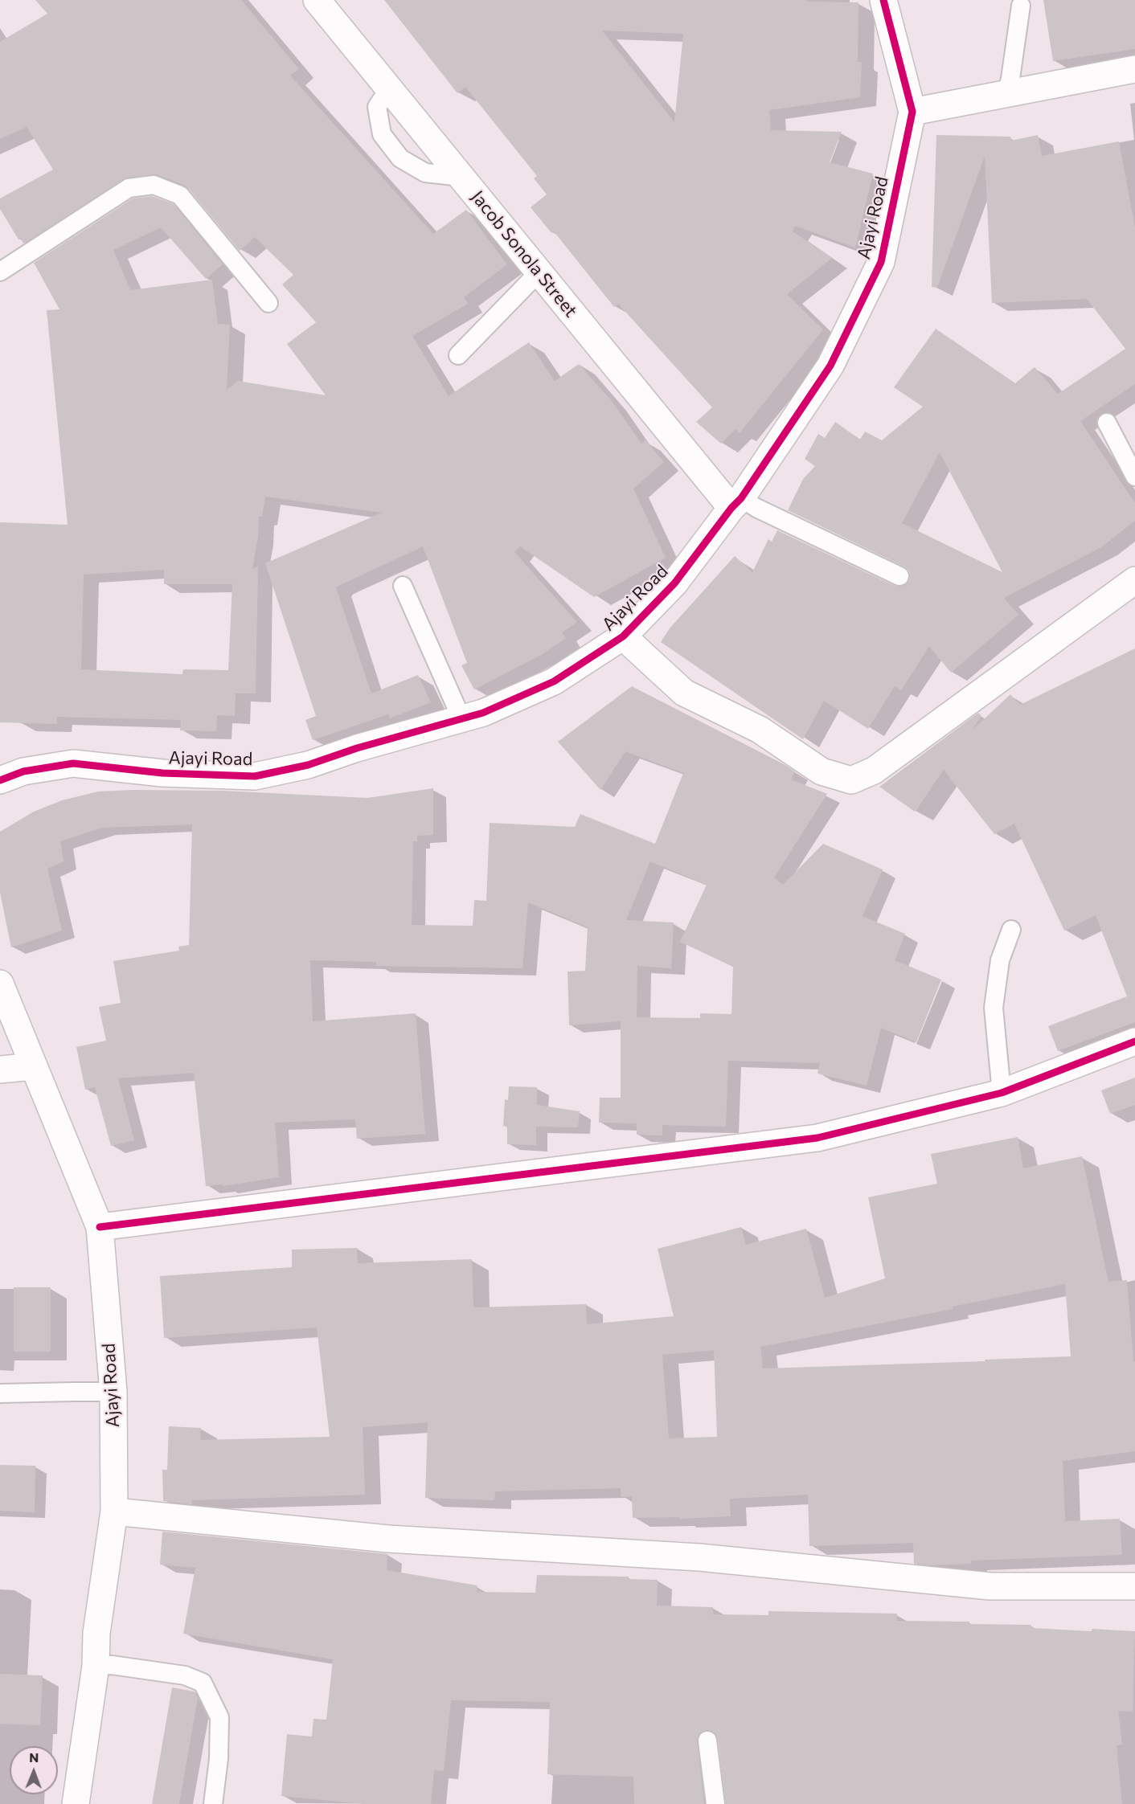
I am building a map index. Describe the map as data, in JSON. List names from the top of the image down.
{
  "streets": {
    "street": ["Ajayi Road", "Jacob Sonola Street"]
  },
  "crossings": [
    ["Ajayi Road", "Jacob Sonola Street"]
  ],
  "north": "top"
}
